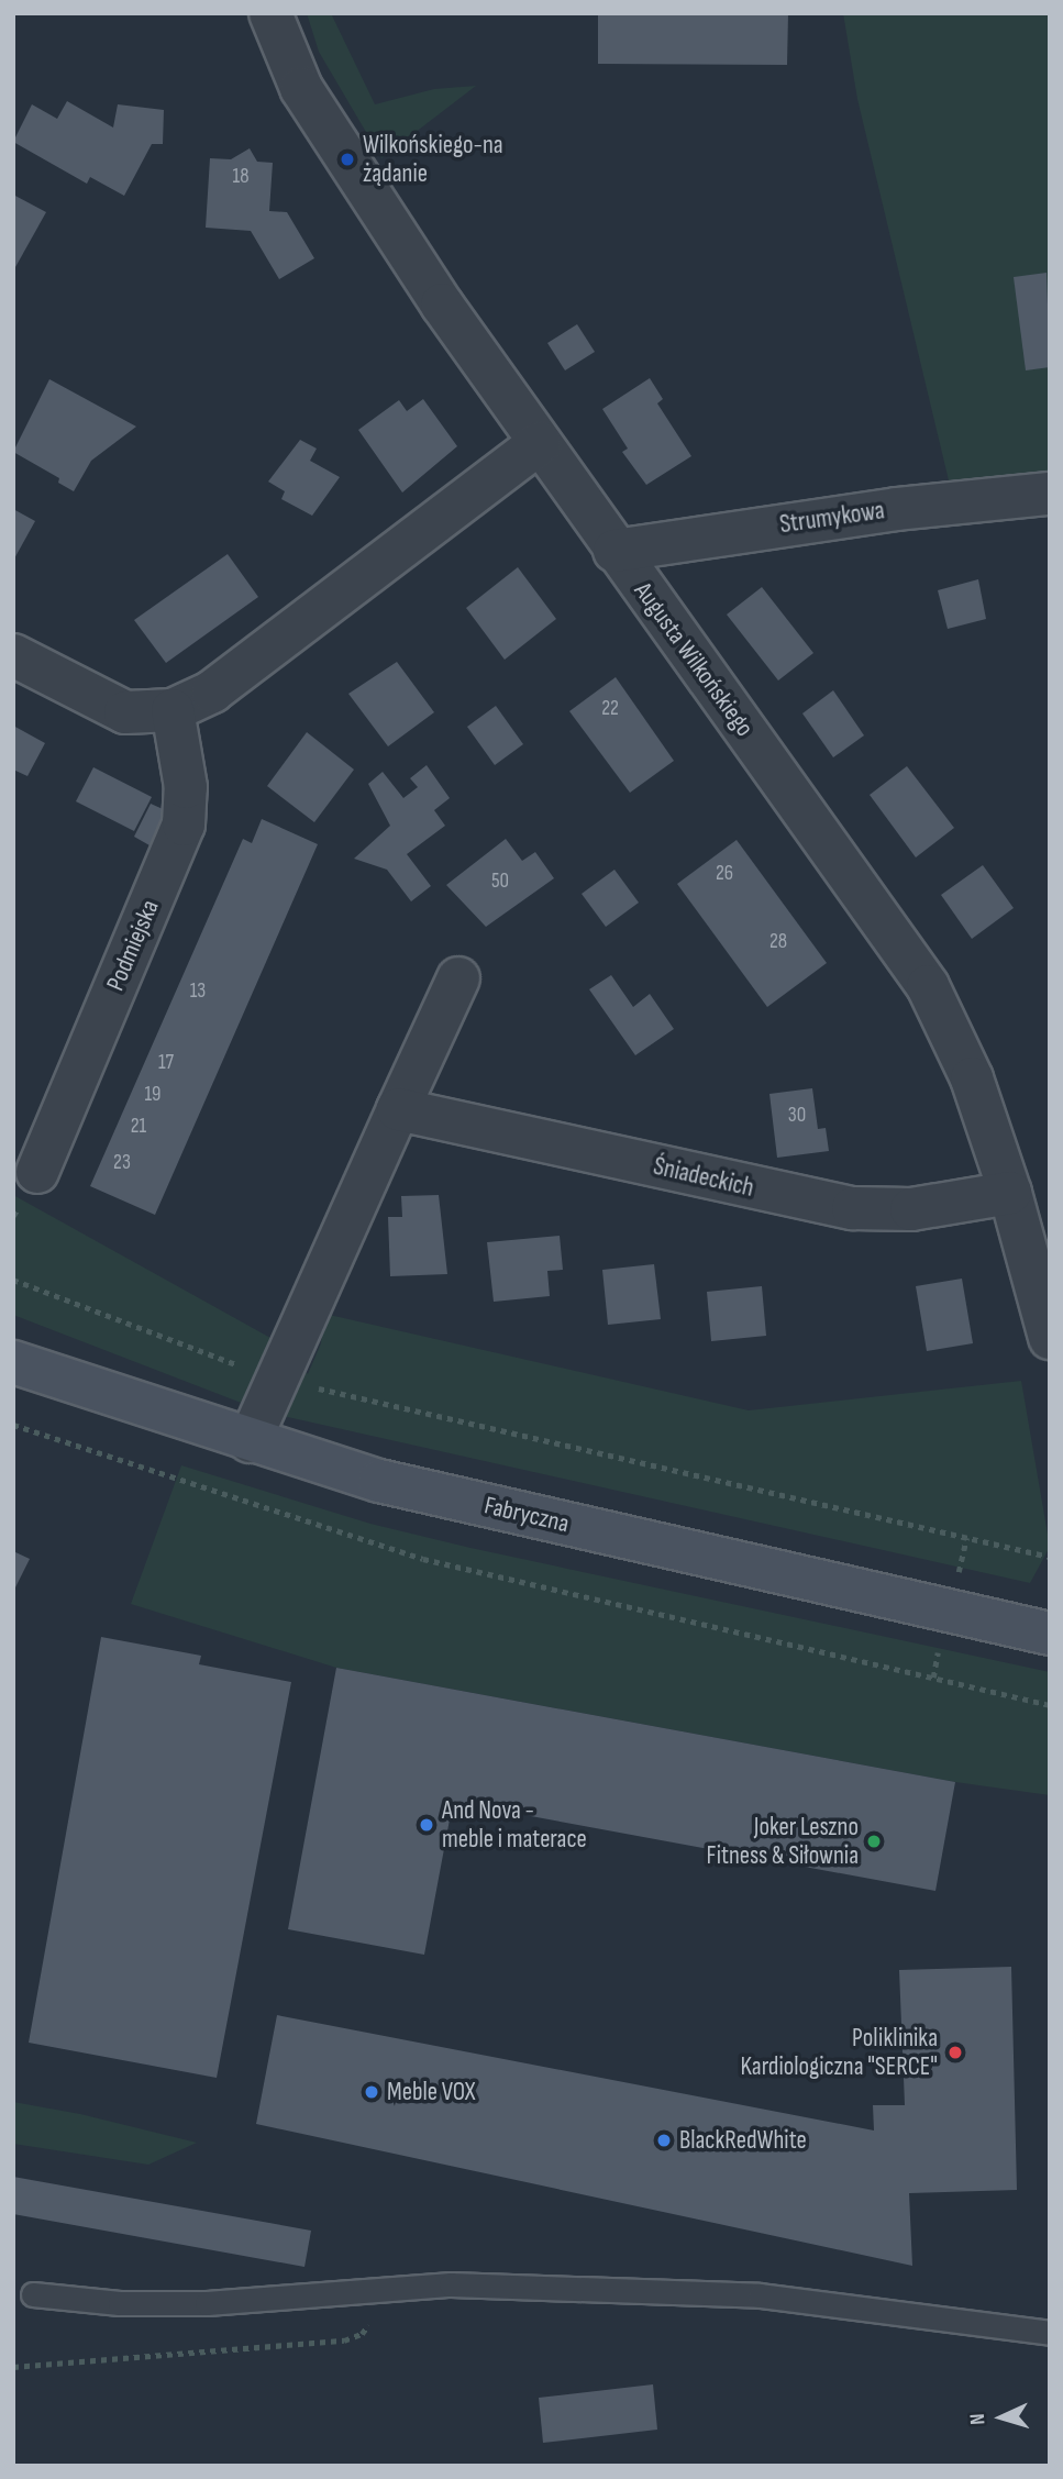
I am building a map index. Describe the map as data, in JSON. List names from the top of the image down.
{
  "streets": {
    "street": [
      "Strumykowa",
      "Augusta Wilkońskiego",
      "Podmiejska",
      "Śniadeckich",
      "Fabryczna"
    ]
  },
  "crossings": [
    ["Strumykowa", "Augusta Wilkońskiego"],
    ["Augusta Wilkońskiego", "Śniadeckich"]
  ],
  "places": [
    "Wilkońskiego-na żądanie",
    "And Nova - meble i materace",
    "Joker Leszno Fitness & Siłownia",
    "Poliklinika Kardiologiczna \"SERCE\"",
    "Meble VOX",
    "BlackRedWhite"
  ],
  "house_numbers": [
    "18",
    "22",
    "26",
    "50",
    "28",
    "13",
    "17",
    "19",
    "30",
    "21",
    "23"
  ],
  "north": "left"
}
